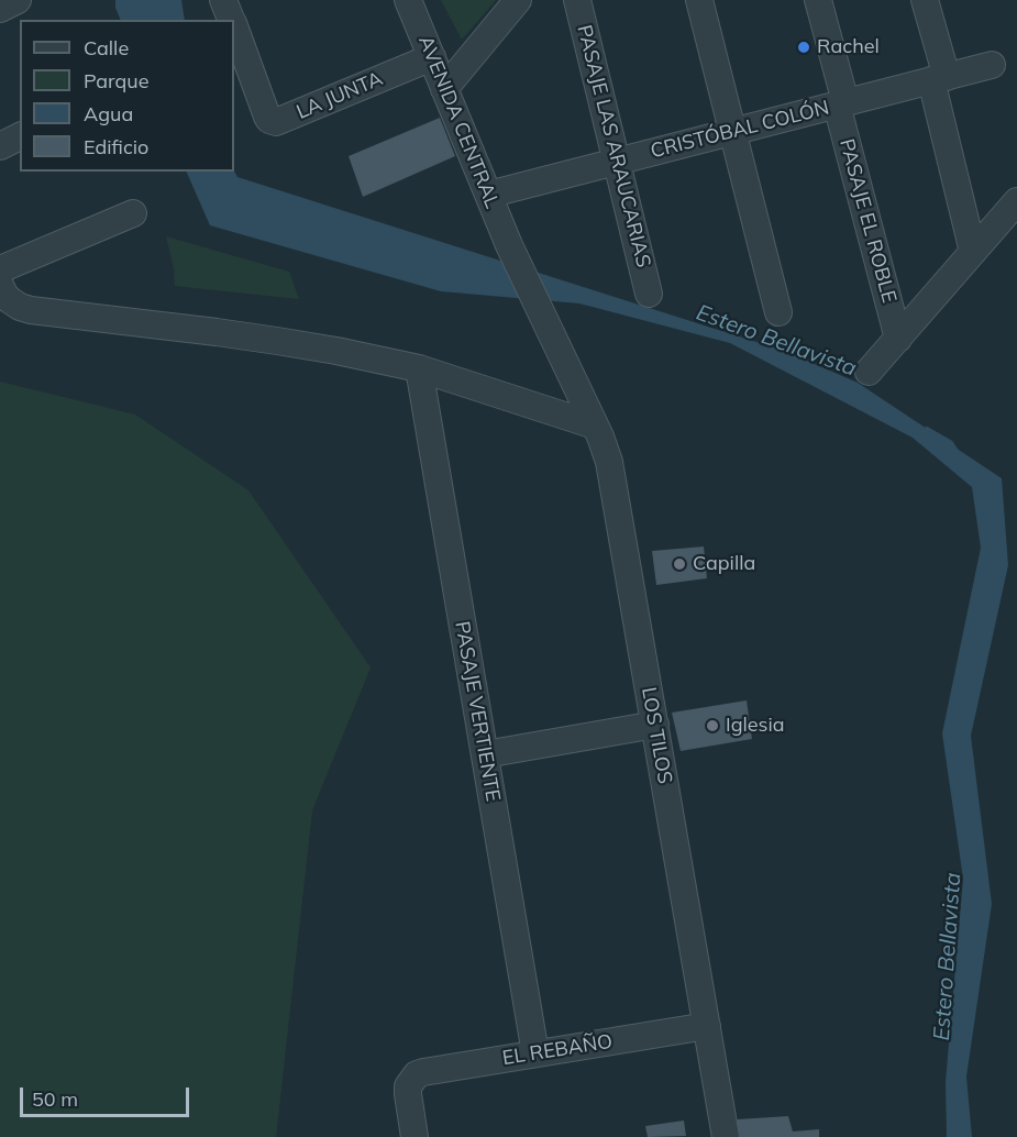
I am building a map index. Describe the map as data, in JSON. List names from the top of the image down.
{
  "streets": {
    "street": [
      "LA JUNTA",
      "AVENIDA CENTRAL",
      "CRISTÓBAL COLÓN",
      "PASAJE LAS ARAUCARIAS",
      "PASAJE EL ROBLE",
      "PASAJE VERTIENTE",
      "LOS TILOS",
      "EL REBAÑO"
    ]
  },
  "crossings": [
    ["LA JUNTA", "AVENIDA CENTRAL"],
    ["AVENIDA CENTRAL", "CRISTÓBAL COLÓN"],
    ["AVENIDA CENTRAL", "LOS TILOS"],
    ["CRISTÓBAL COLÓN", "PASAJE LAS ARAUCARIAS"],
    ["CRISTÓBAL COLÓN", "PASAJE EL ROBLE"],
    ["PASAJE VERTIENTE", "EL REBAÑO"],
    ["LOS TILOS", "EL REBAÑO"]
  ],
  "water": ["Estero Bellavista"],
  "places": ["Rachel", "Capilla", "Iglesia"],
  "legend": [
    "Calle",
    "Parque",
    "Agua",
    "Edificio"
  ],
  "scale_bar": "50 m"
}
